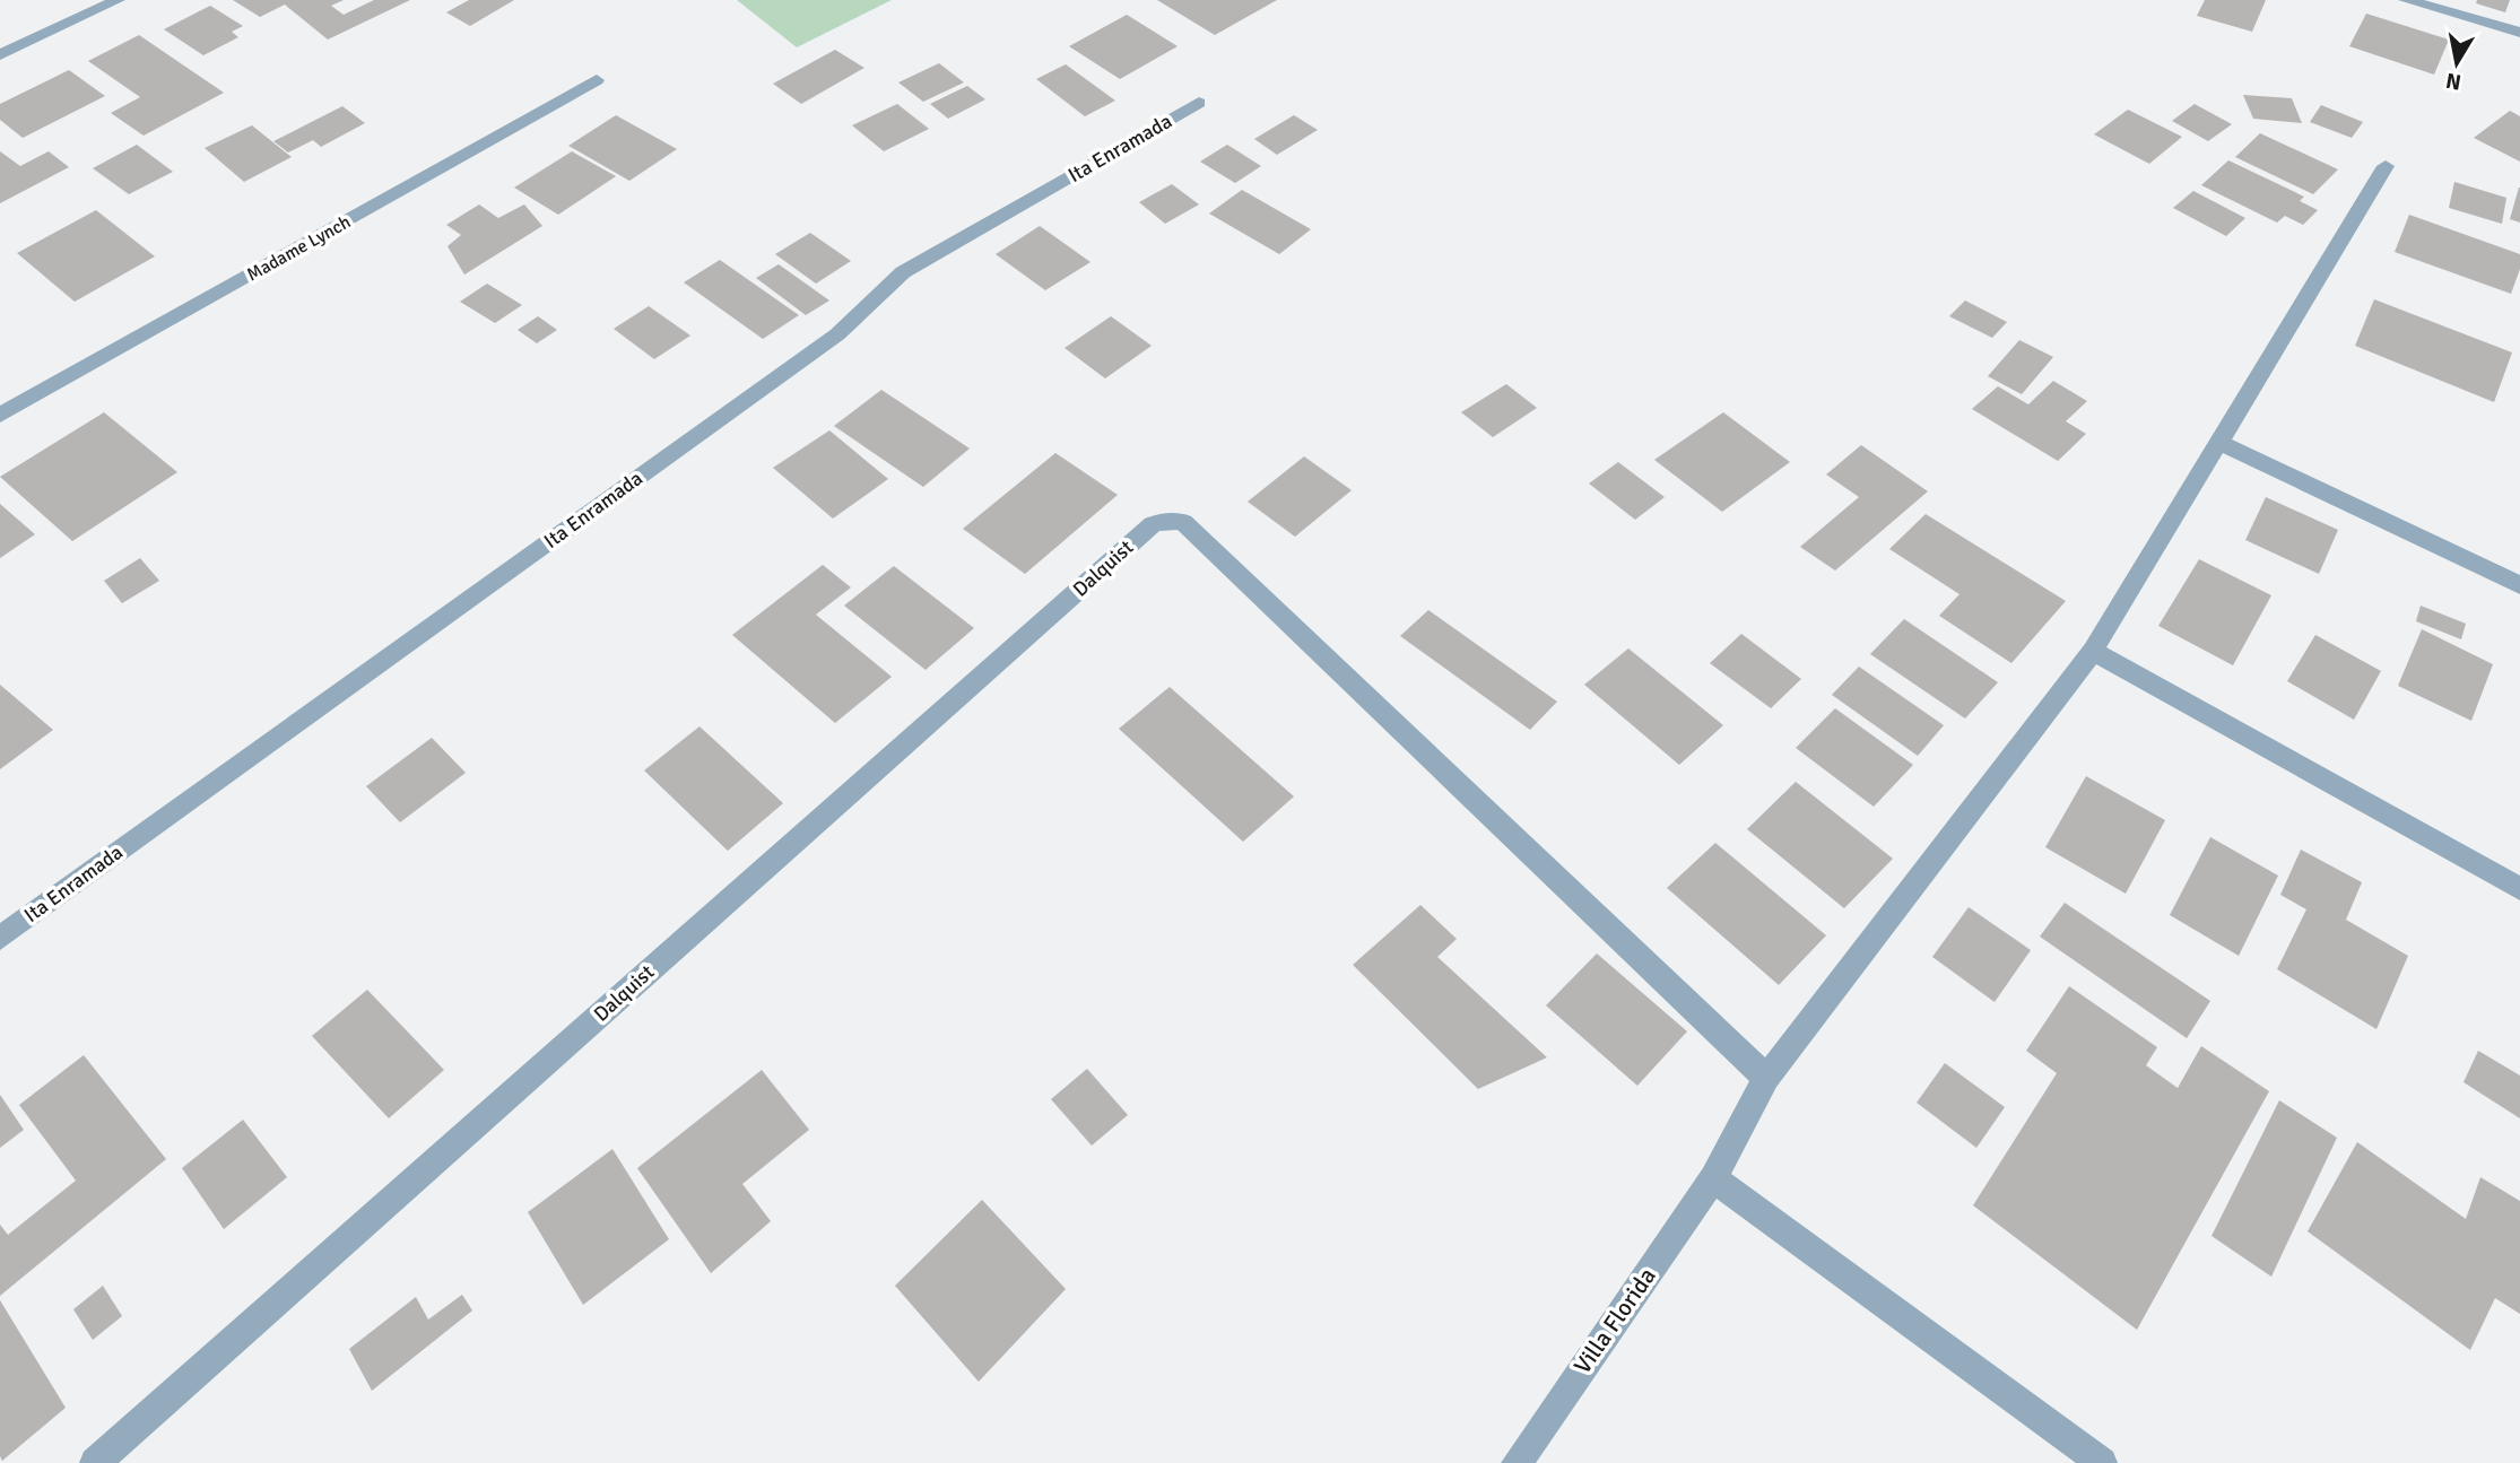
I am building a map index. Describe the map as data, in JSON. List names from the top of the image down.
{
  "streets": {
    "street": [
      "Ita Enramada",
      "Madame Lynch",
      "Dalquist",
      "Villa Florida"
    ]
  },
  "crossings": [
    ["Dalquist", "Villa Florida"]
  ],
  "north": "bottom"
}
